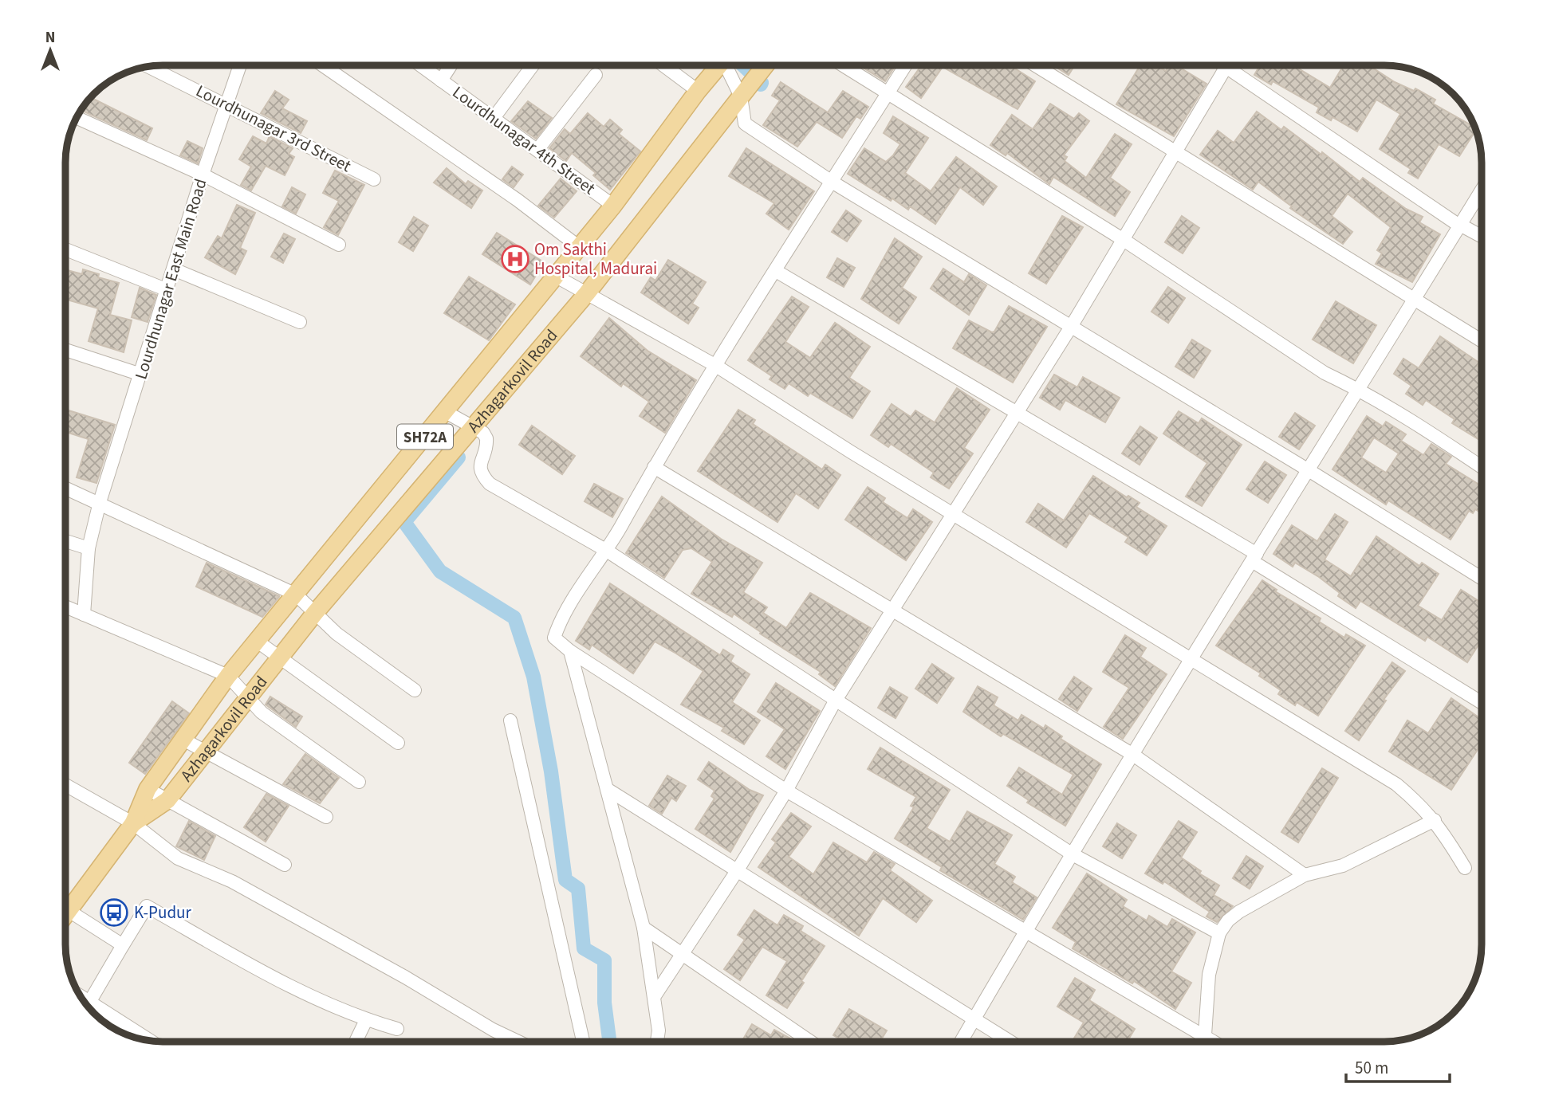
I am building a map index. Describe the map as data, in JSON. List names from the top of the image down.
{
  "streets": {
    "main road": ["Azhagarkovil Road", "SH72A"],
    "street": ["Lourdhunagar 3rd Street", "Lourdhunagar 4th Street", "Lourdhunagar East Main Road"]
  },
  "crossings": [
    ["Lourdhunagar 3rd Street", "Lourdhunagar East Main Road"],
    ["Lourdhunagar 4th Street", "Azhagarkovil Road"]
  ],
  "places": {
    "hospital": ["Om Sakthi Hospital, Madurai"],
    "bus stop": ["K-Pudur"]
  },
  "scale_bar": "50 m",
  "north": "top"
}
